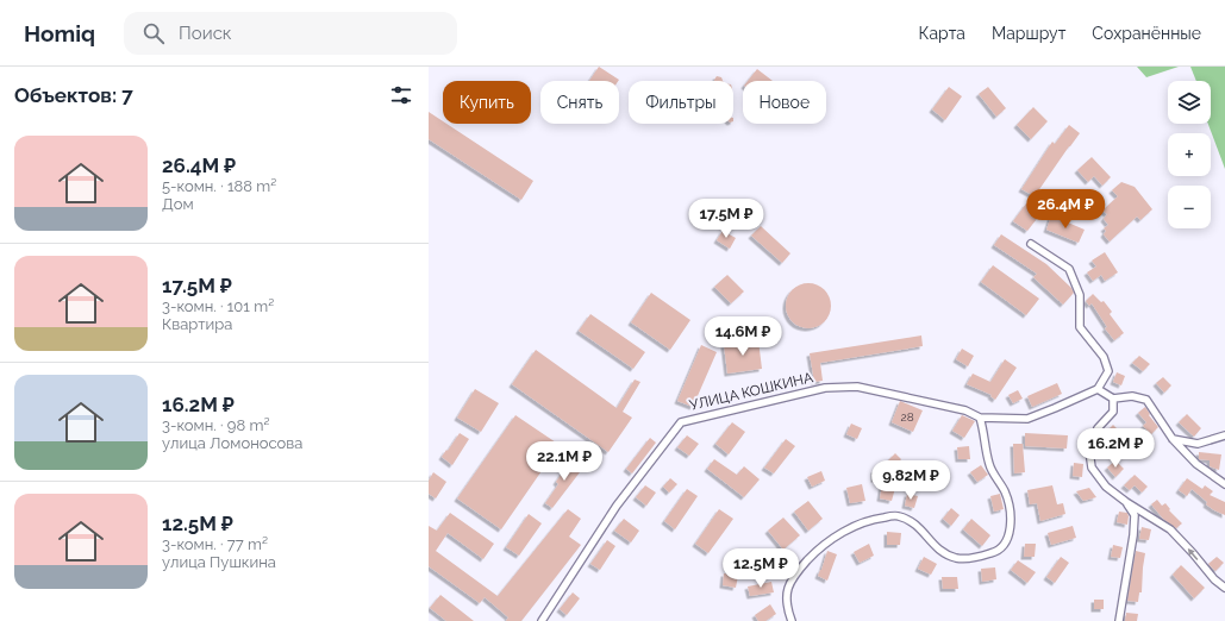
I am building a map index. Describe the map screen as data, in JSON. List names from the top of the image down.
{
  "streets": {
    "street": ["УЛИЦА КОШКИНА"]
  },
  "house_numbers": ["28"],
  "page": {
    "header": "Homiq",
    "search": "Поиск",
    "nav": ["Карта", "Маршрут", "Сохранённые"],
    "heading": "Объектов: 7",
    "map_buttons": ["+", "−"],
    "chip": [
      "Купить",
      "Снять",
      "Фильтры",
      "Новое"
    ],
    "list": [
      {
        "name": "26.4M ₽",
        "note": "5-комн. · 188 m² · Дом"
      },
      {
        "name": "17.5M ₽",
        "note": "3-комн. · 101 m² · Квартира"
      },
      {
        "name": "16.2M ₽",
        "note": "3-комн. · 98 m² · улица Ломоносова"
      },
      {
        "name": "12.5M ₽",
        "note": "3-комн. · 77 m² · улица Пушкина"
      }
    ],
    "price": [
      "26.4M ₽",
      "17.5M ₽",
      "14.6M ₽",
      "16.2M ₽",
      "22.1M ₽",
      "9.82M ₽",
      "12.5M ₽"
    ]
  }
}
